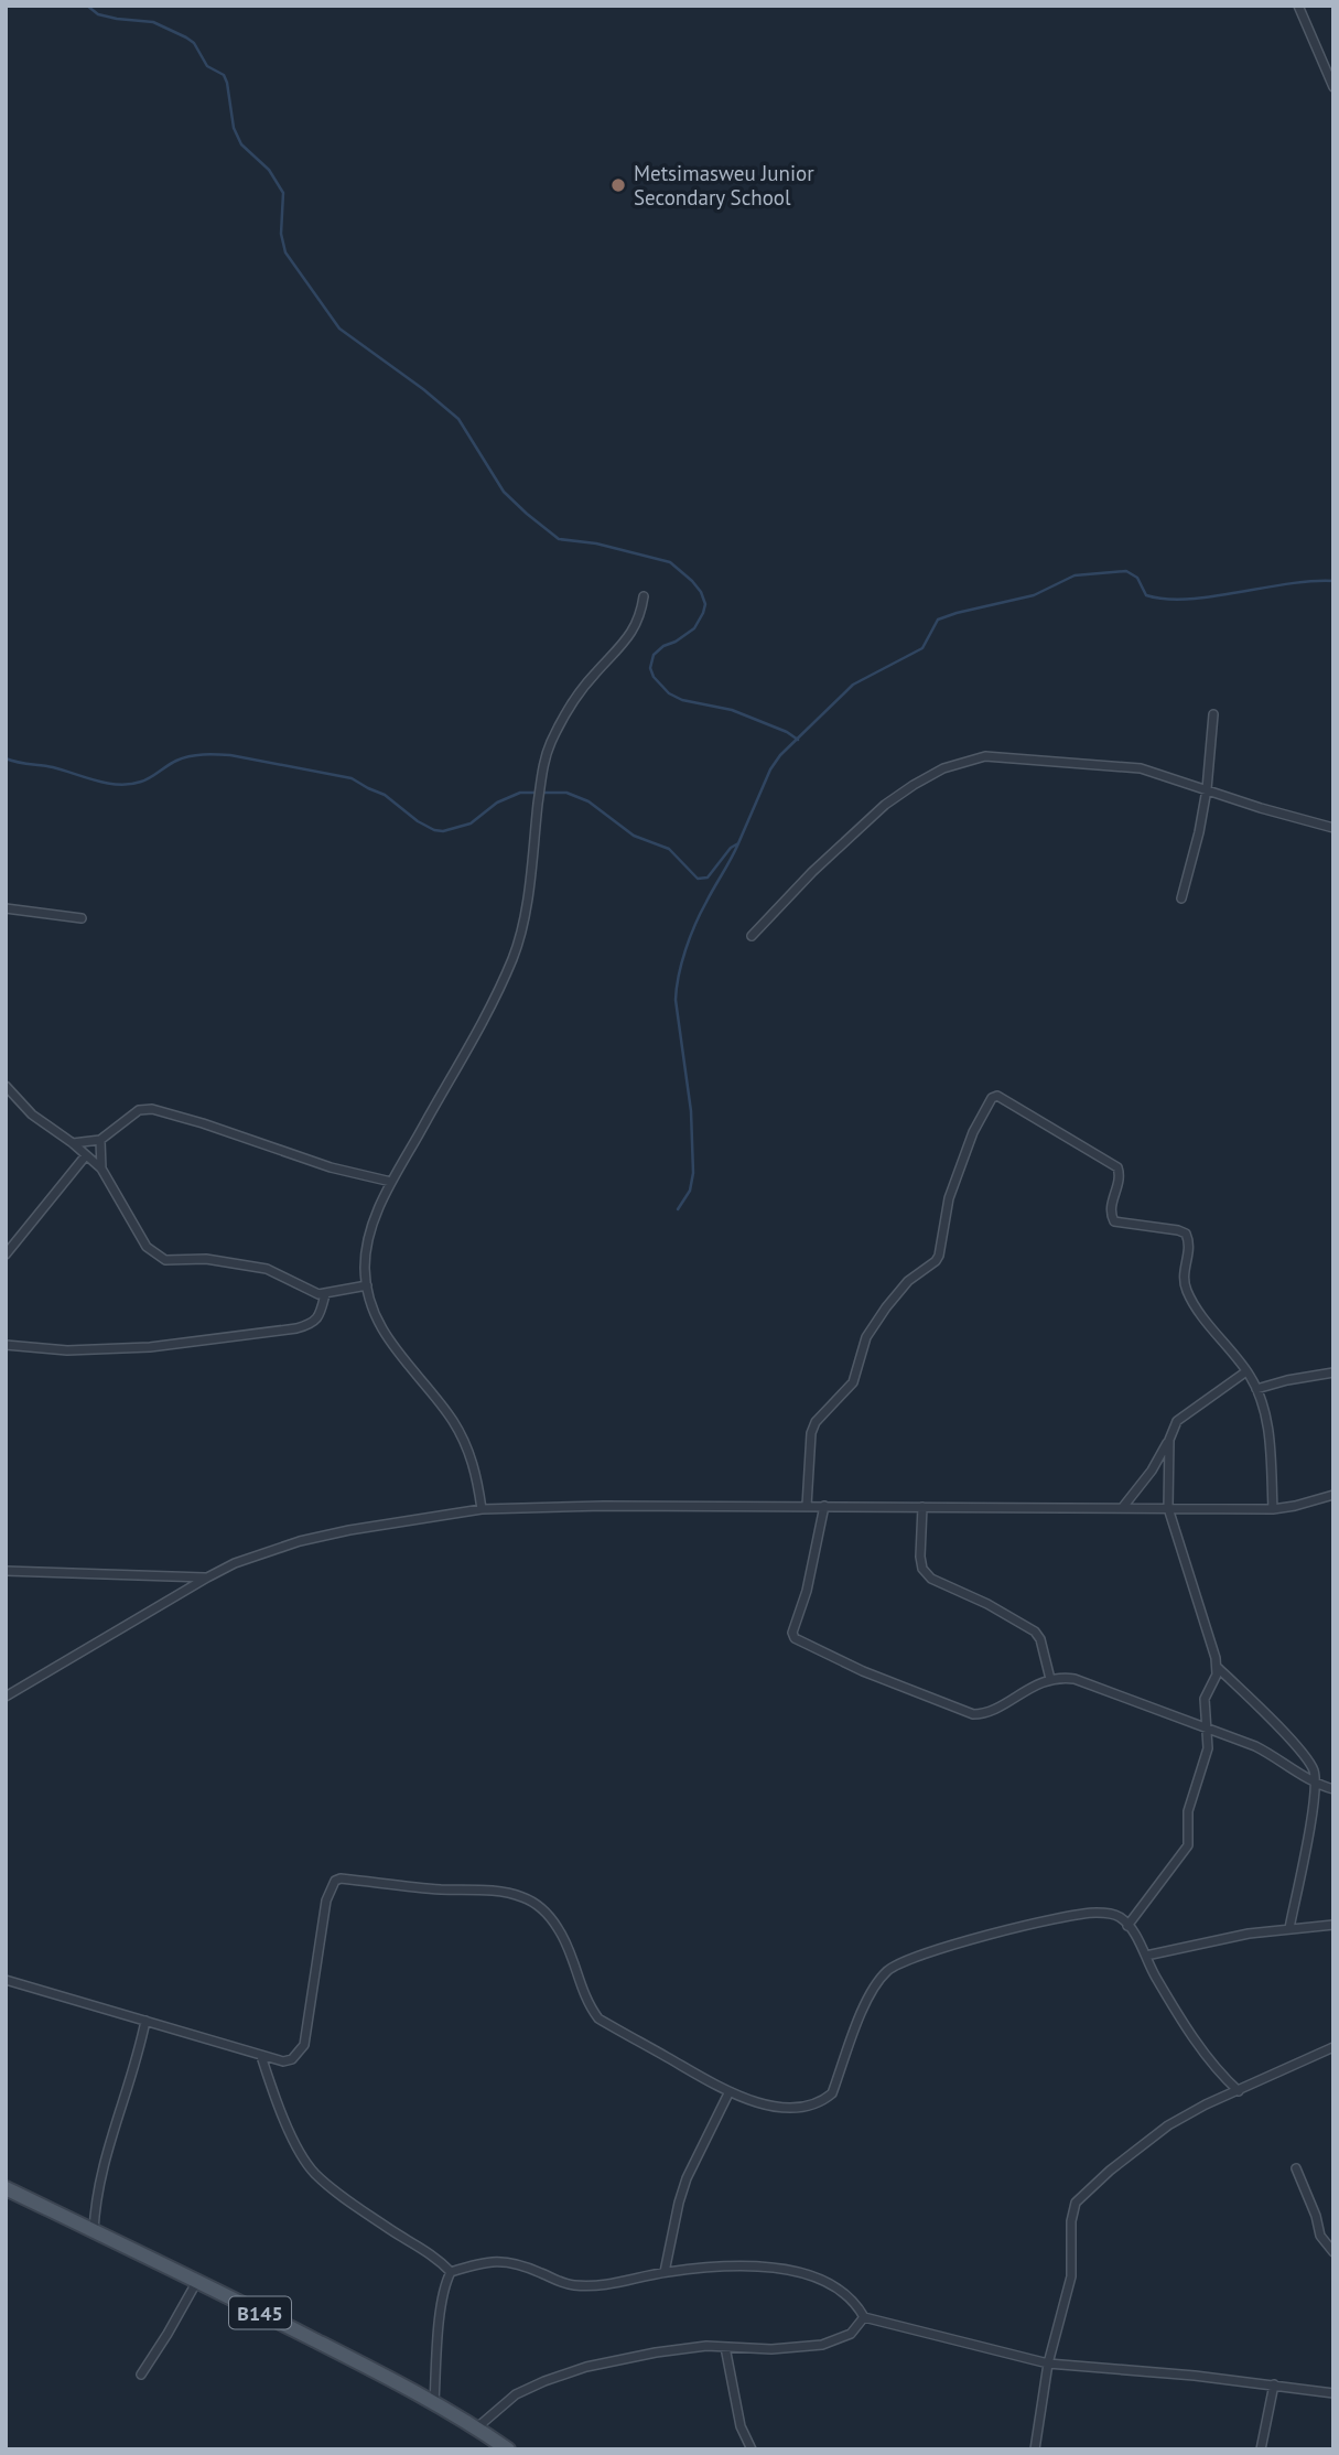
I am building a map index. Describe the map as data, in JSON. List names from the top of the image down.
{
  "streets": {
    "main road": ["B145"]
  },
  "places": ["Metsimasweu Junior Secondary School"]
}
